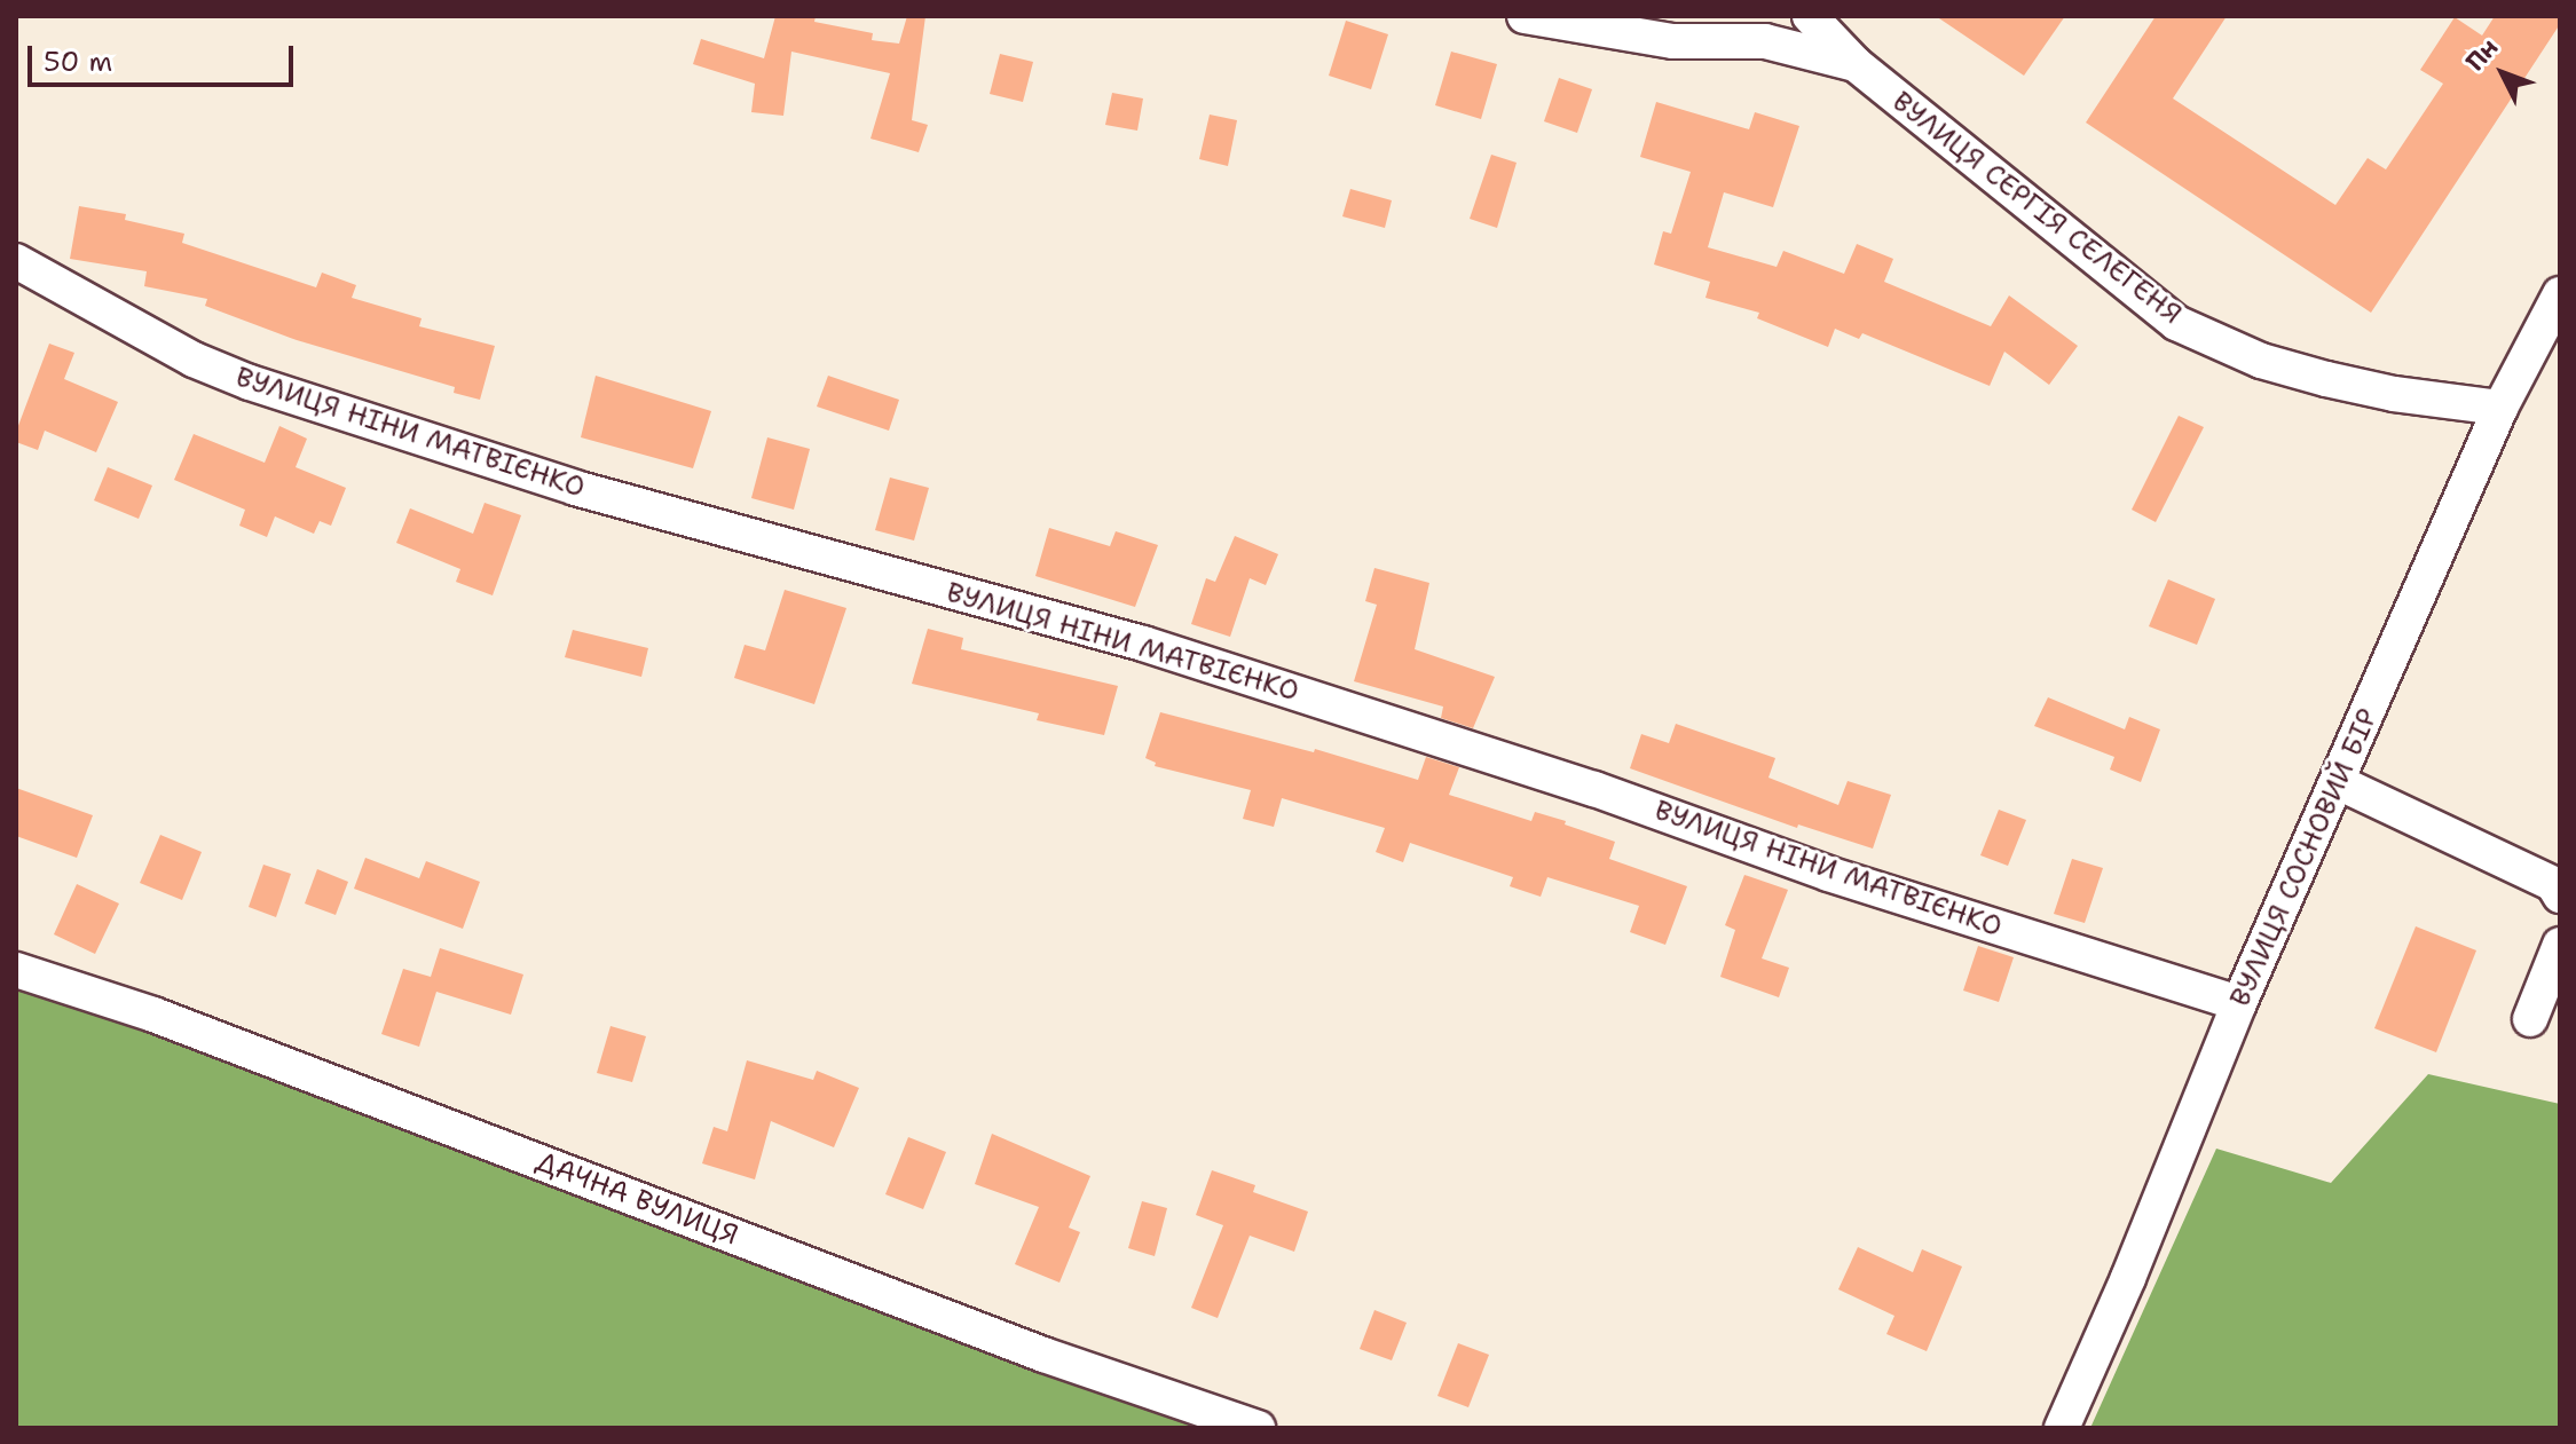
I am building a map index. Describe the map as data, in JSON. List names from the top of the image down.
{
  "streets": {
    "street": [
      "ВУЛИЦЯ СЕРГІЯ СЕЛЕГЕНЯ",
      "ВУЛИЦЯ НІНИ МАТВІЄНКО",
      "ВУЛИЦЯ СОСНОВИЙ БІР",
      "ДАЧНА ВУЛИЦЯ"
    ]
  },
  "crossings": [
    ["ВУЛИЦЯ СЕРГІЯ СЕЛЕГЕНЯ", "ВУЛИЦЯ СОСНОВИЙ БІР"],
    ["ВУЛИЦЯ НІНИ МАТВІЄНКО", "ВУЛИЦЯ СОСНОВИЙ БІР"]
  ],
  "scale_bar": "50 m",
  "north": "top left"
}
